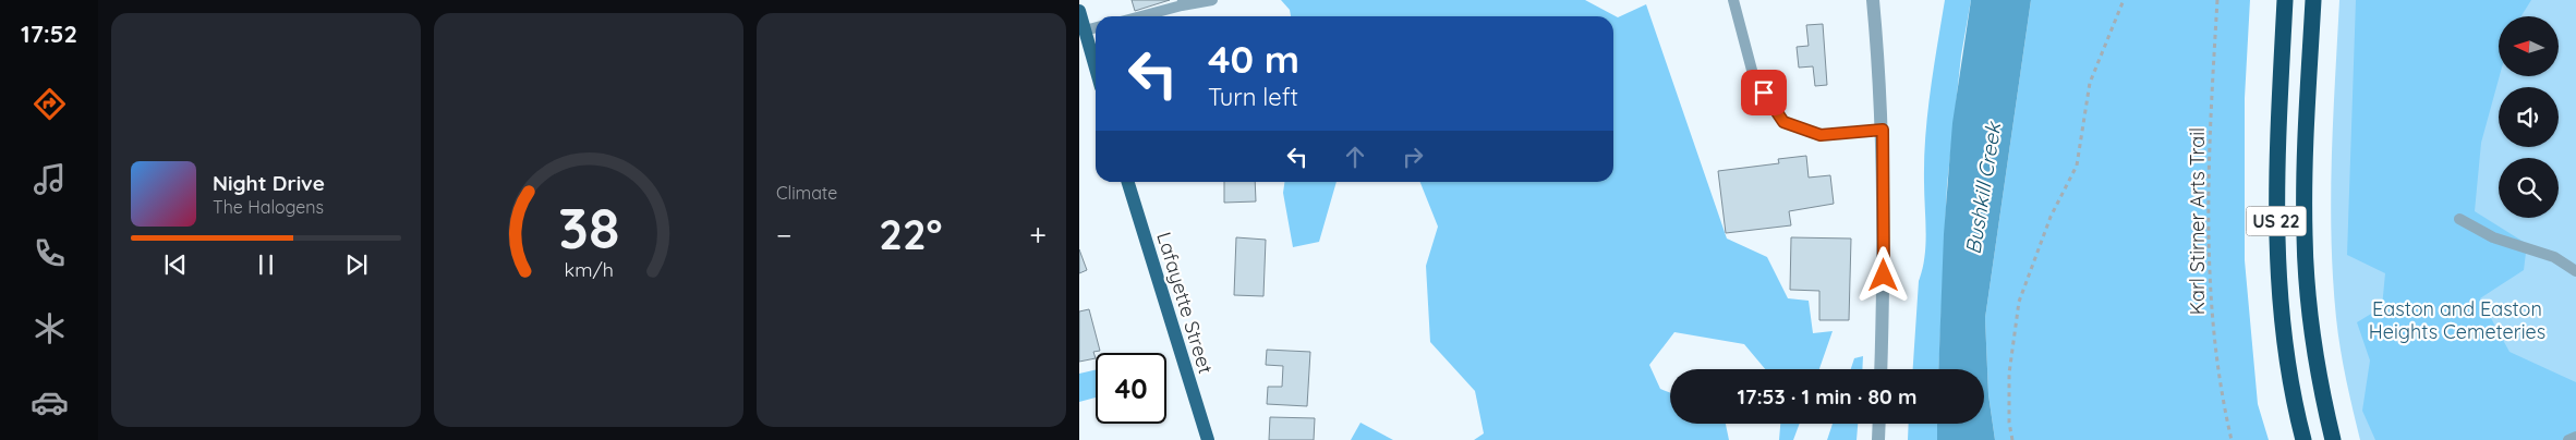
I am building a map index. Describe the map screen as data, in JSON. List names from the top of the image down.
{
  "streets": {
    "highway": ["US 22"],
    "main road": ["Lafayette Street"],
    "path": ["Karl Stirner Arts Trail"]
  },
  "water": ["Bushkill Creek"],
  "parks": ["Easton and Easton Heights Cemeteries"],
  "north": "left",
  "page": {
    "tabs": "17:52",
    "tile": "Climate",
    "turn": ["40 m", "Turn left"],
    "song": ["Night Drive", "The Halogens"],
    "heat": ["−", "22°", "+"],
    "limit": "40",
    "trip": "17:53 · 1 min · 80 m",
    "gauge": ["38", "km/h"]
  }
}
